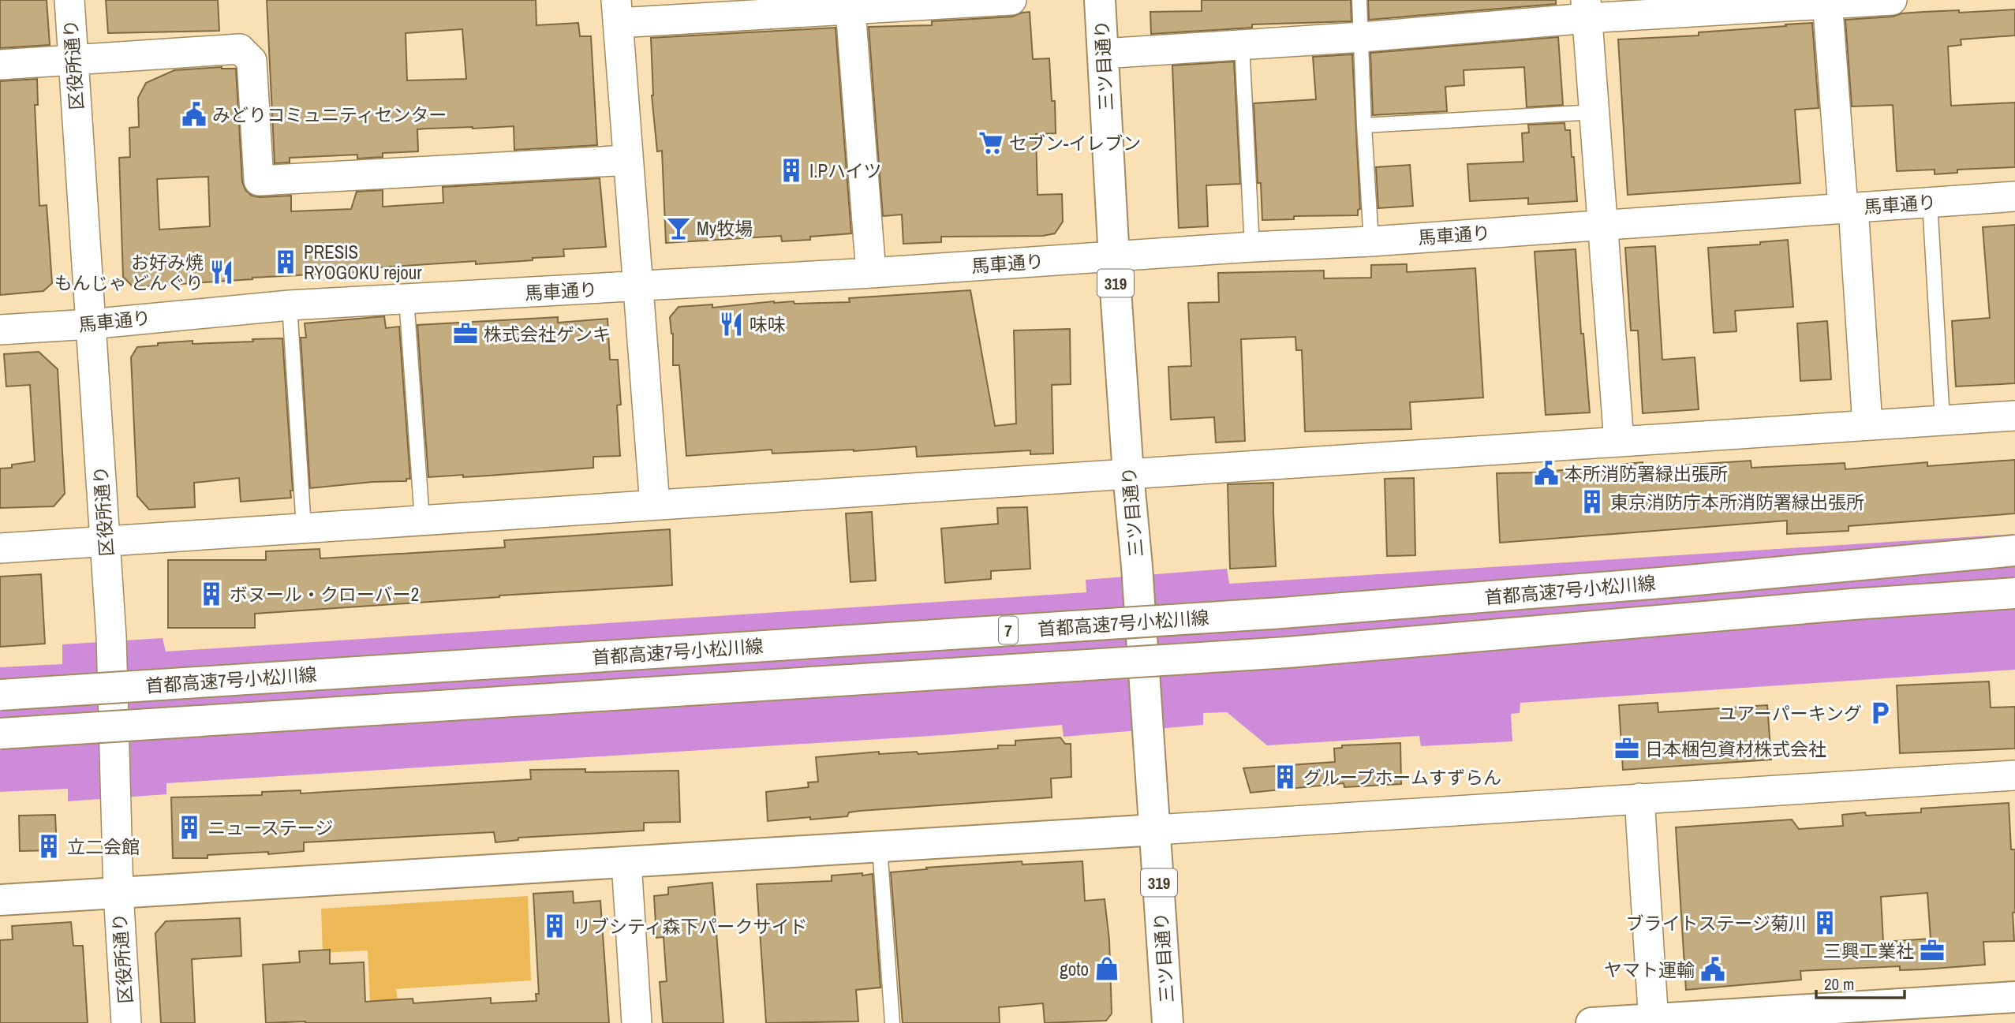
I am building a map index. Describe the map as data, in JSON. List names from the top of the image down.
{
  "streets": {
    "main road": [
      "三ツ目通り",
      "319",
      "首都高速7号小松川線",
      "7"
    ],
    "street": ["区役所通り", "馬車通り"]
  },
  "crossings": [
    ["区役所通り", "馬車通り"],
    ["三ツ目通り", "馬車通り"]
  ],
  "places": {
    "public building": ["みどりコミュニティセンター", "本所消防署緑出張所", "ヤマト運輸"],
    "supermarket": ["セブン-イレブン"],
    "building": [
      "I.Pハイツ",
      "PRESIS RYOGOKU rejour",
      "東京消防庁本所消防署緑出張所",
      "ボヌール・クローバー2",
      "グループホームすずらん",
      "ニューステージ",
      "立二会館",
      "ブライトステージ菊川",
      "リブシティ森下パークサイド"
    ],
    "bar": ["My牧場"],
    "restaurant": ["お好み焼 もんじゃ どんぐり", "味味"],
    "office": ["株式会社ゲンキ", "日本梱包資材株式会社", "三興工業社"],
    "parking": ["ユアーパーキング"],
    "shop": ["goto"]
  },
  "scale_bar": "20 m"
}
